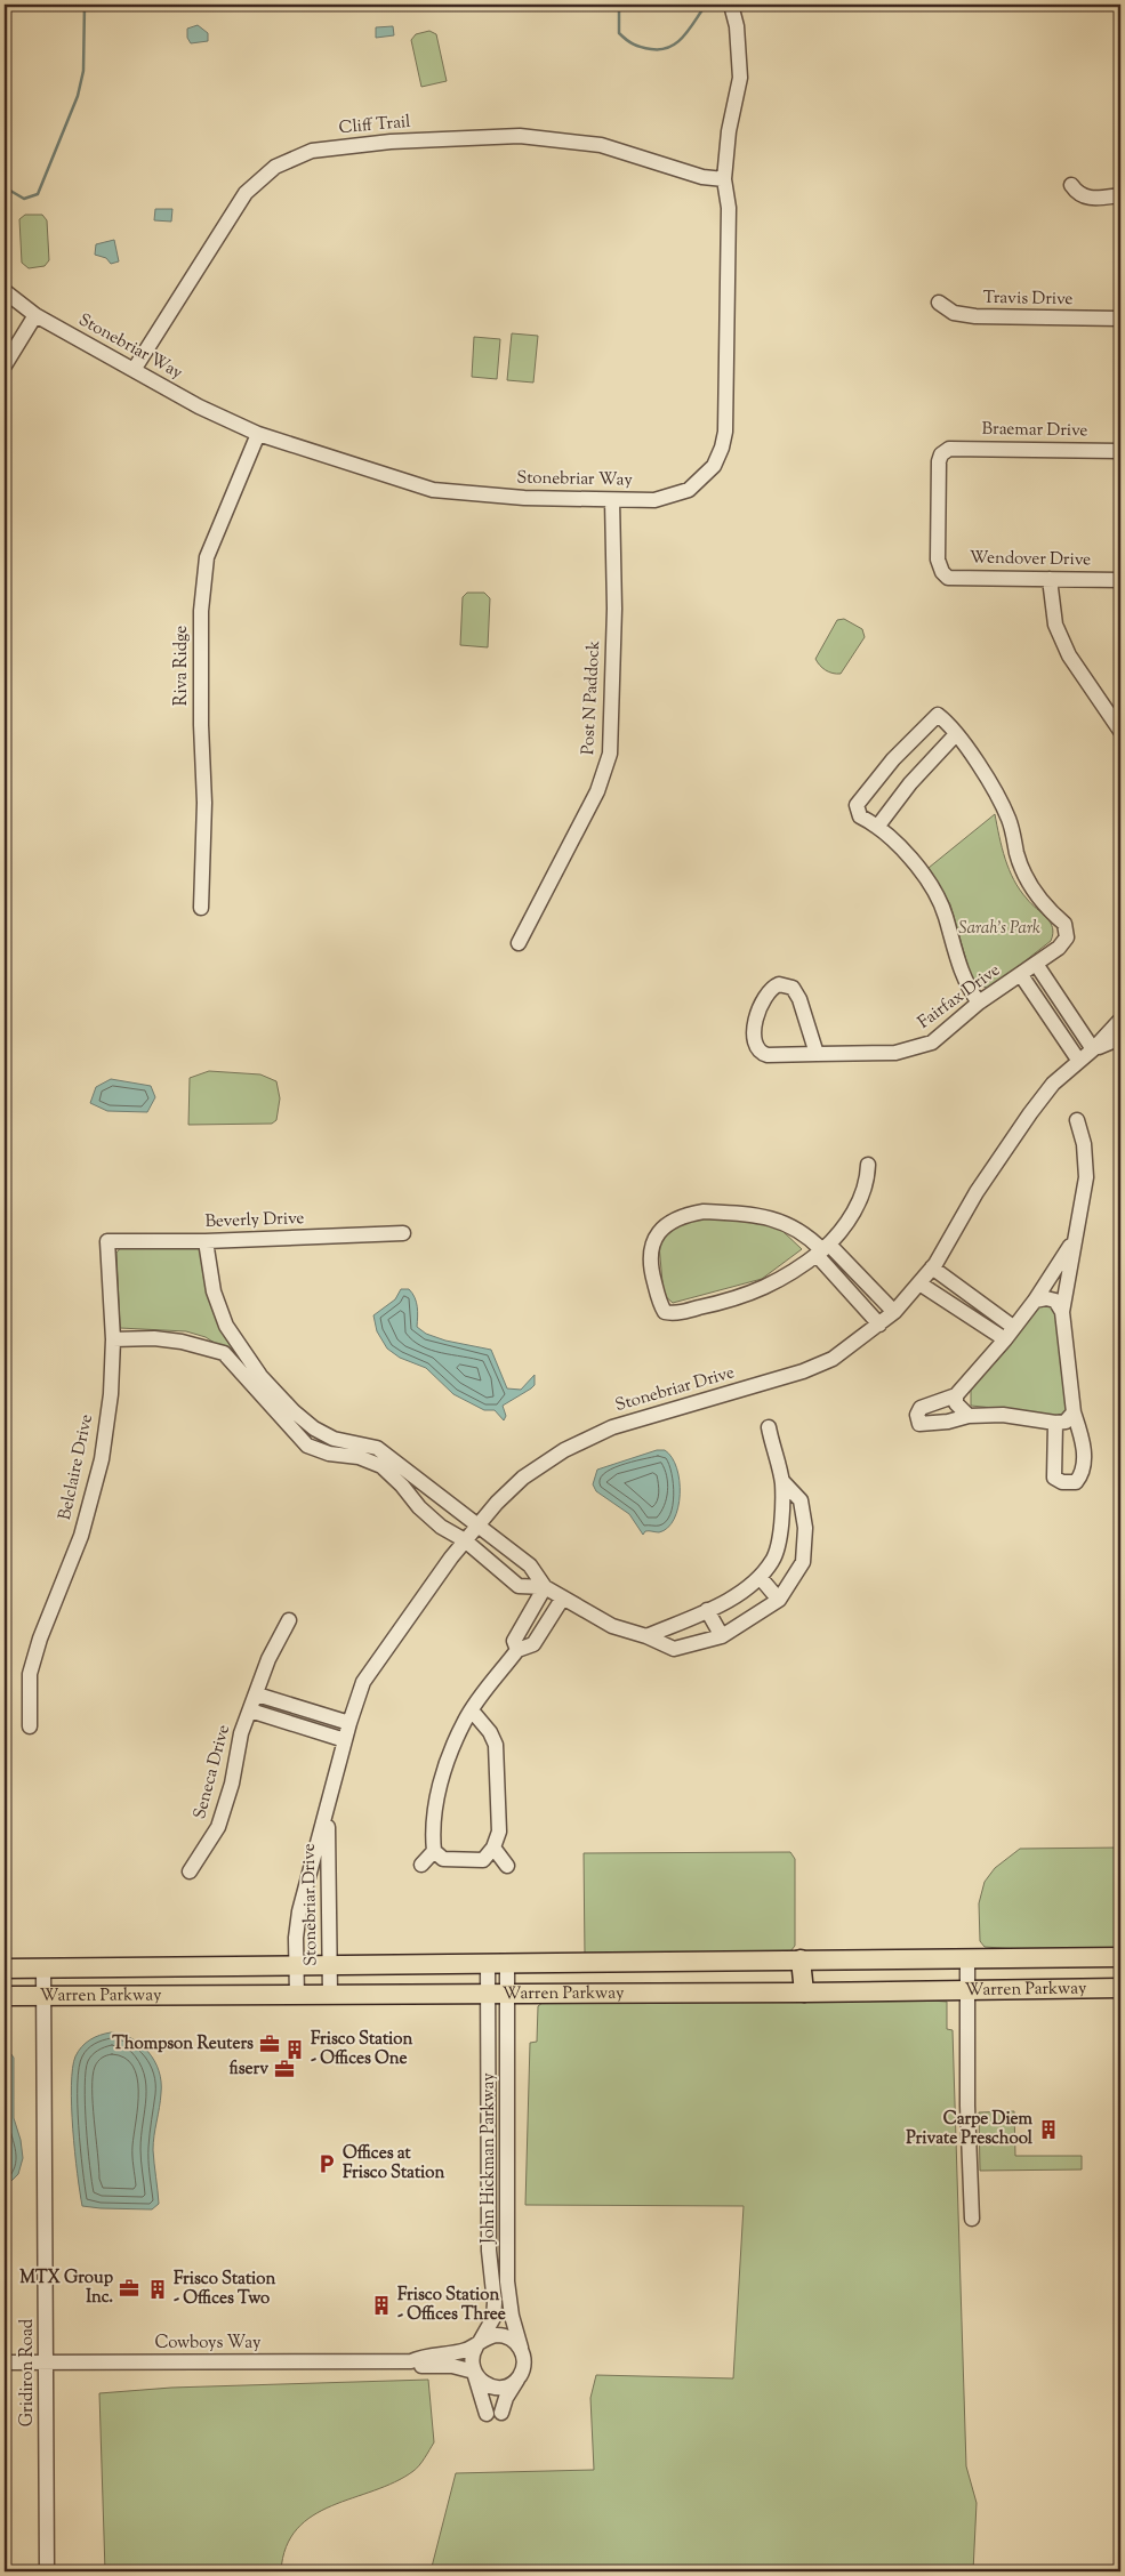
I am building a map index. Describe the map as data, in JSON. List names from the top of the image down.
{
  "streets": {
    "main road": ["Warren Parkway"],
    "street": [
      "Cliff Trail",
      "Travis Drive",
      "Stonebriar Way",
      "Braemar Drive",
      "Wendover Drive",
      "Riva Ridge",
      "Post N Paddock",
      "Fairfax Drive",
      "Beverly Drive",
      "Stonebriar Drive",
      "Belclaire Drive",
      "Seneca Drive",
      "John Hickman Parkway",
      "Cowboys Way",
      "Gridiron Road"
    ]
  },
  "crossings": [
    ["Cliff Trail", "Stonebriar Way"],
    ["Stonebriar Way", "Riva Ridge"],
    ["Stonebriar Way", "Post N Paddock"],
    ["Braemar Drive", "Wendover Drive"],
    ["Beverly Drive", "Belclaire Drive"],
    ["Stonebriar Drive", "Seneca Drive"],
    ["Stonebriar Drive", "Warren Parkway"],
    ["Warren Parkway", "John Hickman Parkway"],
    ["Warren Parkway", "Gridiron Road"],
    ["John Hickman Parkway", "Cowboys Way"],
    ["Cowboys Way", "Gridiron Road"]
  ],
  "parks": ["Sarah's Park"],
  "places": {
    "office": ["Thompson Reuters", "fiserv", "MTX Group Inc."],
    "building": [
      "Frisco Station - Offices One",
      "Carpe Diem Private Preschool",
      "Frisco Station - Offices Two",
      "Frisco Station - Offices Three"
    ],
    "parking": ["Offices at Frisco Station"]
  }
}
